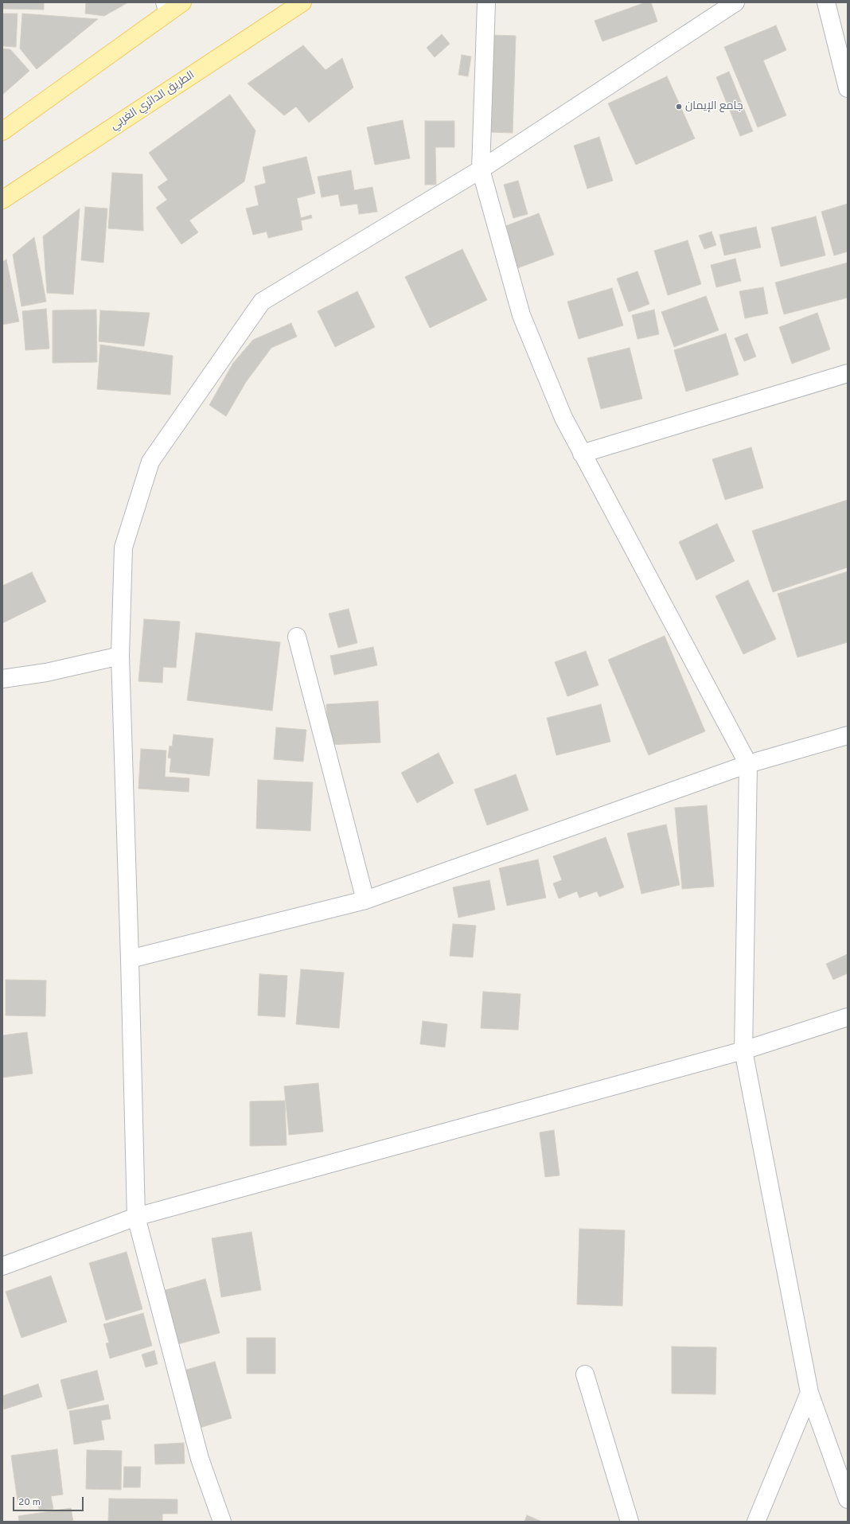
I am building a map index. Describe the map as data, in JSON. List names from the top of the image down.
{
  "streets": {
    "main road": ["الطريق الدائري الغربي"]
  },
  "places": ["جامع الإيمان"],
  "scale_bar": "20 m"
}
